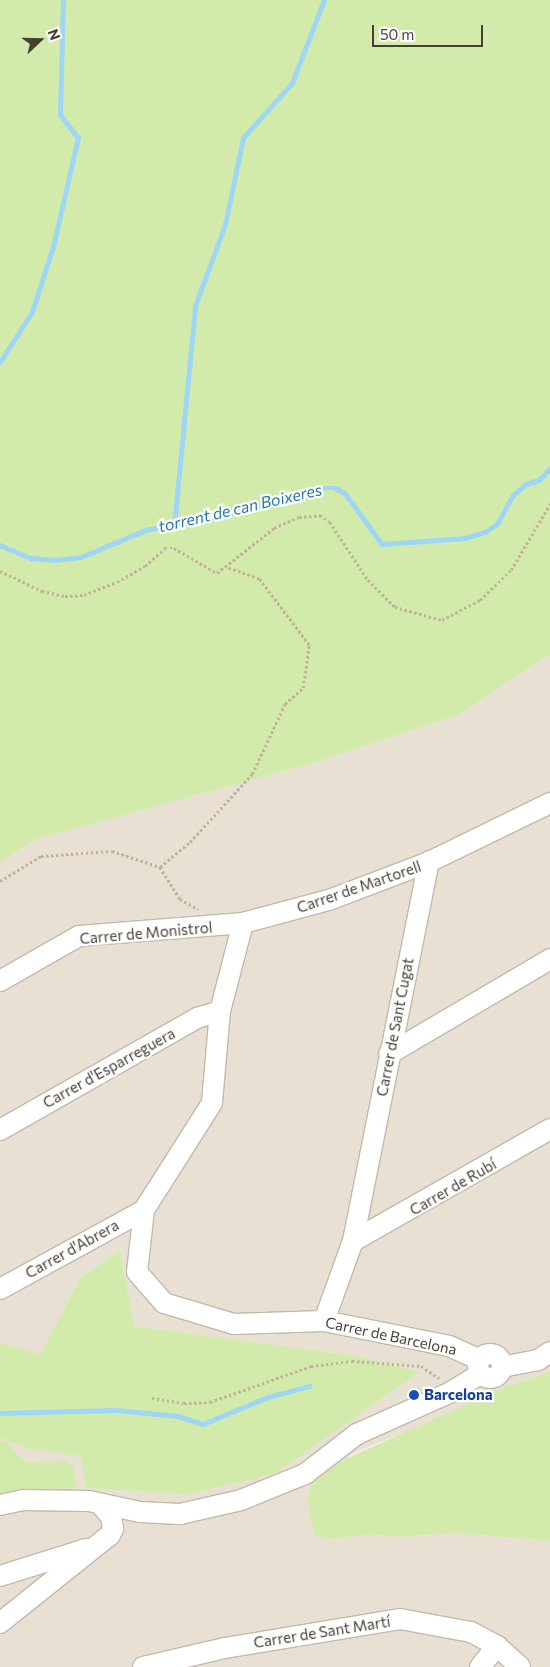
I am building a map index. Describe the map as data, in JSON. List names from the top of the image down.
{
  "streets": {
    "street": [
      "Carrer de Martorell",
      "Carrer de Monistrol",
      "Carrer de Sant Cugat",
      "Carrer d'Esparreguera",
      "Carrer de Rubí",
      "Carrer d'Abrera",
      "Carrer de Barcelona",
      "Carrer de Sant Martí"
    ]
  },
  "crossings": [
    ["Carrer de Martorell", "Carrer de Monistrol"],
    ["Carrer de Martorell", "Carrer de Sant Cugat"],
    ["Carrer de Sant Cugat", "Carrer de Rubí"],
    ["Carrer de Sant Cugat", "Carrer de Barcelona"],
    ["Carrer d'Abrera", "Carrer de Barcelona"]
  ],
  "water": ["torrent de can Boixeres"],
  "places": ["Barcelona"],
  "scale_bar": "50 m",
  "north": "right"
}
